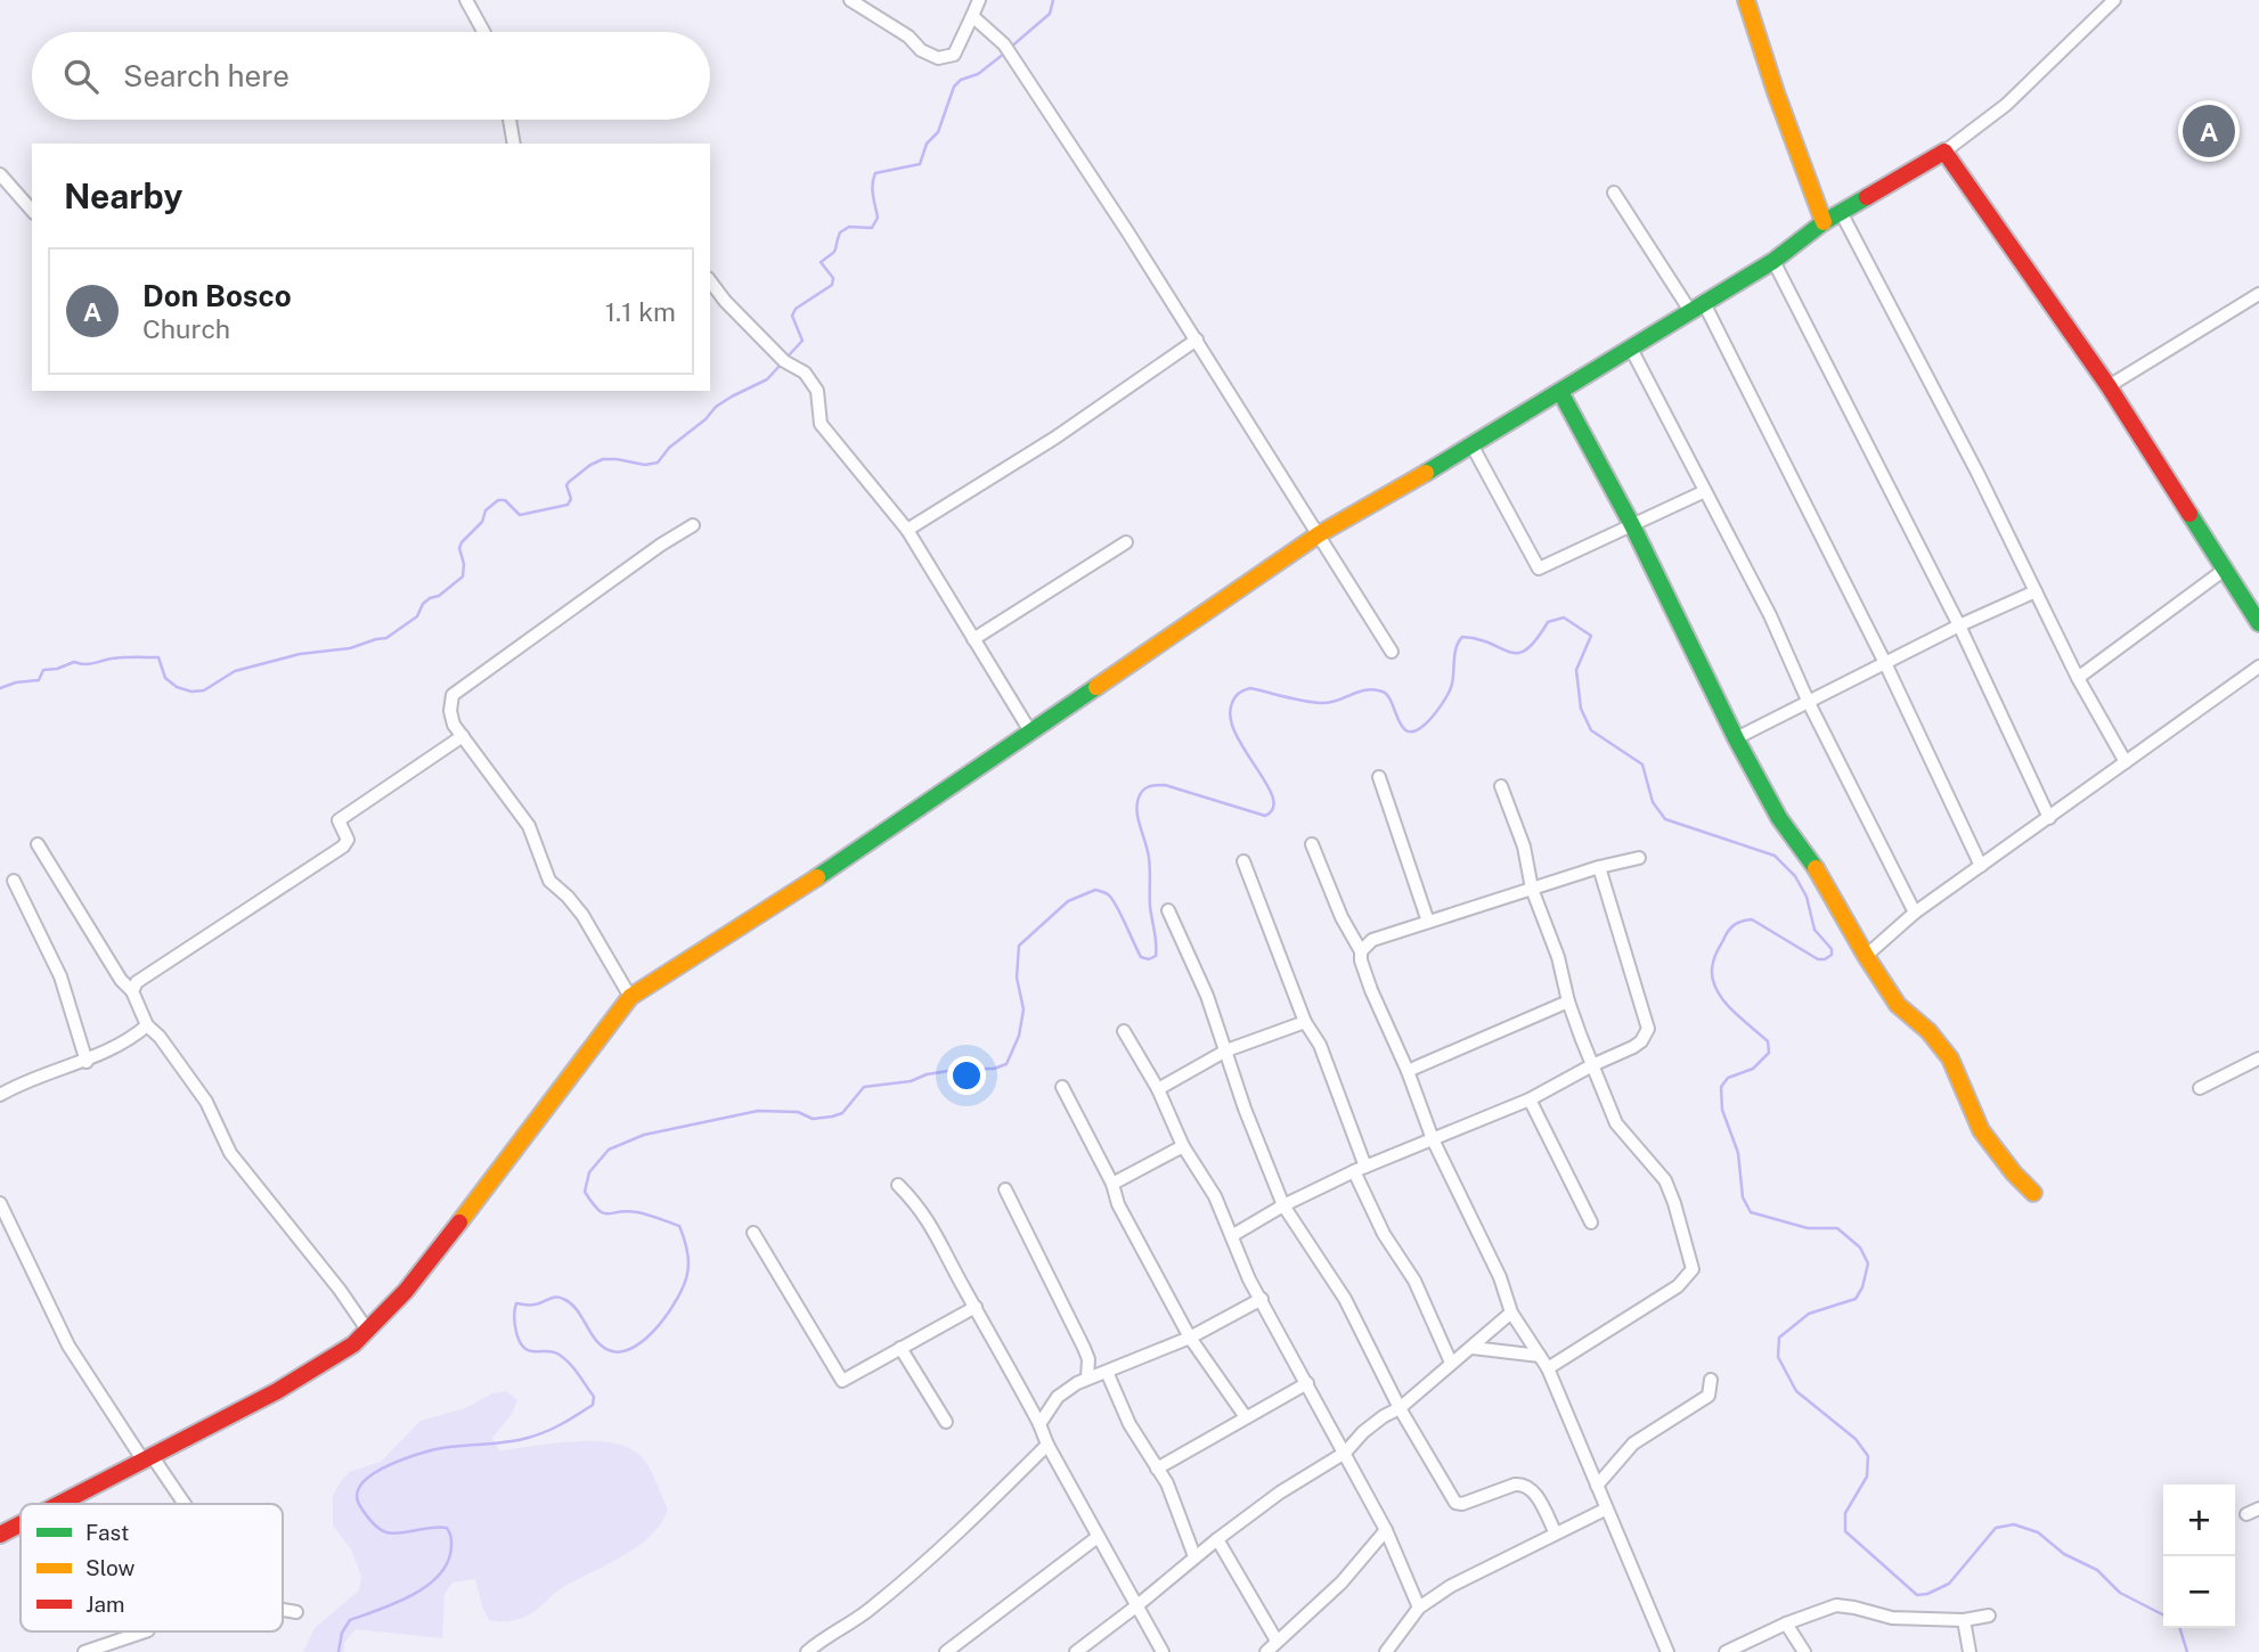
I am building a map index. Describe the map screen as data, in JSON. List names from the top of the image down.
{
  "legend": ["Fast", "Slow", "Jam"],
  "page": {
    "search": "Search here",
    "pins": "A",
    "heading": "Nearby",
    "list": [
      {
        "mark": "A",
        "name": "Don Bosco",
        "note": "Church",
        "value": "1.1 km"
      }
    ],
    "map_buttons": ["+", "−"]
  }
}
